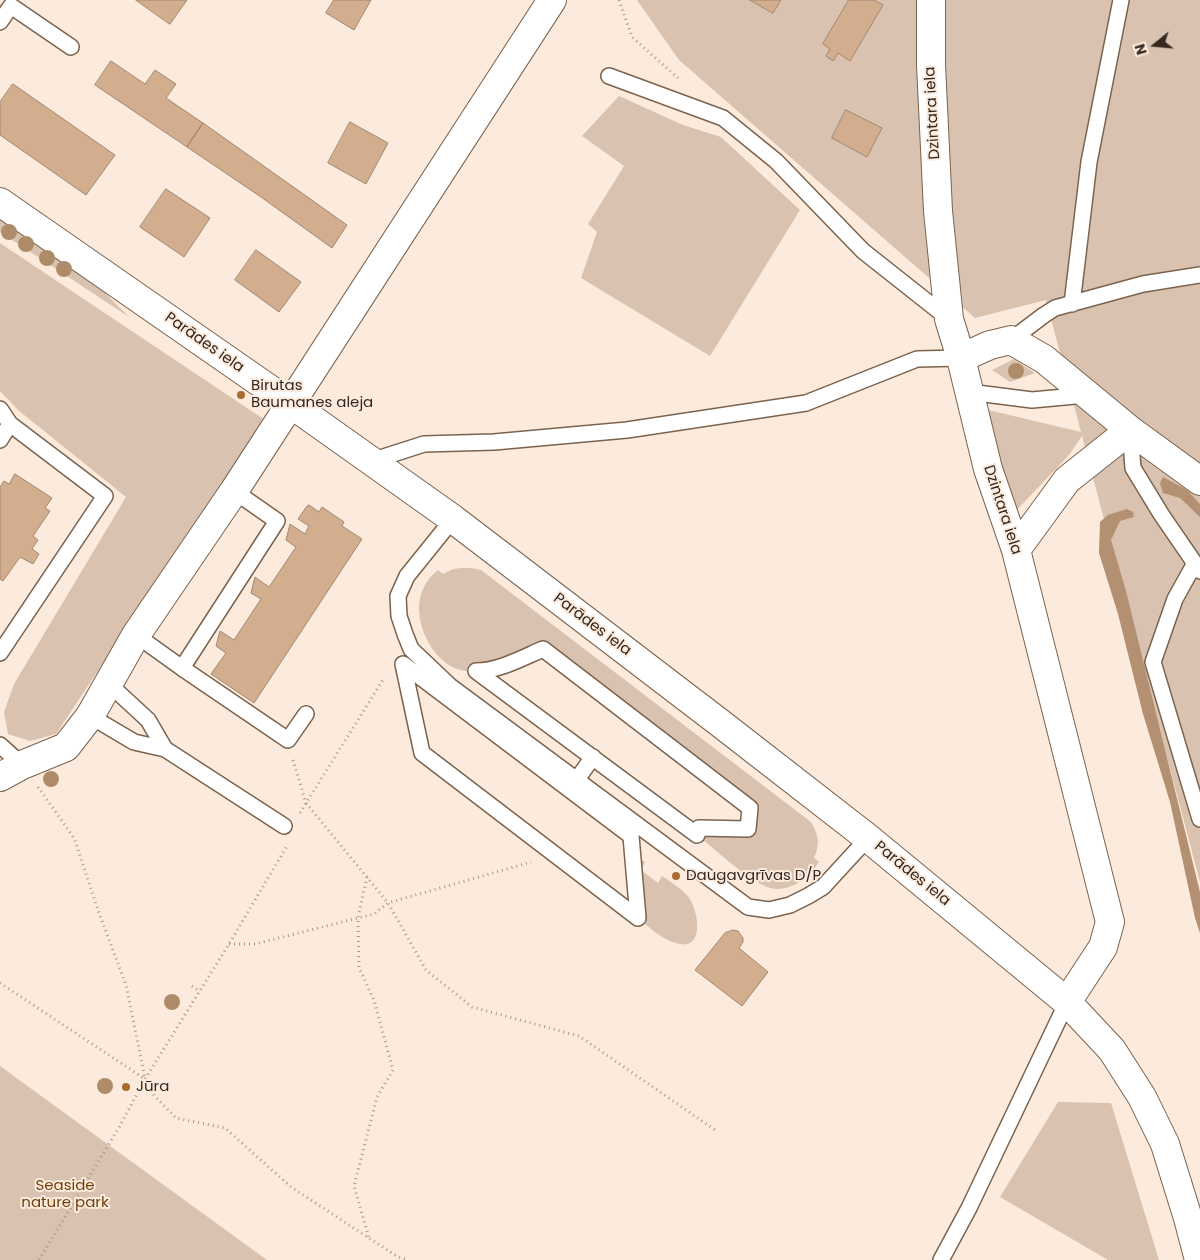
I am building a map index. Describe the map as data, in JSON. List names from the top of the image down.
{
  "streets": {
    "street": ["Dzintara iela", "Parādes iela"]
  },
  "crossings": [
    ["Dzintara iela", "Parādes iela"]
  ],
  "parks": ["Seaside nature park"],
  "places": ["Birutas Baumanes aleja", "Daugavgrīvas D/P", "Jūra"],
  "north": "left"
}
